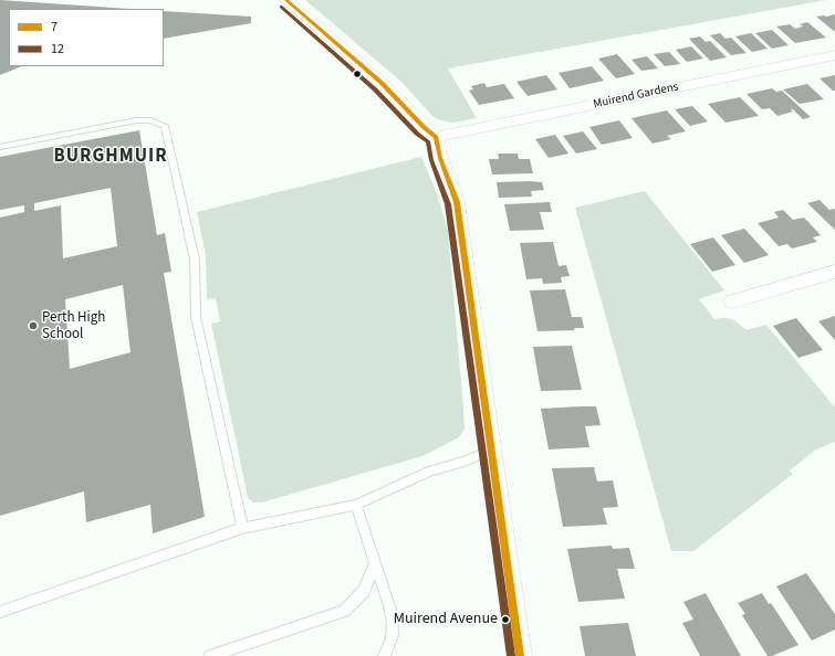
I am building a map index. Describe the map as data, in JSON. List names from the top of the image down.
{
  "streets": {
    "street": ["Muirend Gardens"]
  },
  "districts": ["BURGHMUIR"],
  "places": ["Perth High School", "Muirend Avenue"],
  "lines": ["transit line 7", "transit line 12"],
  "legend": ["7", "12"]
}
